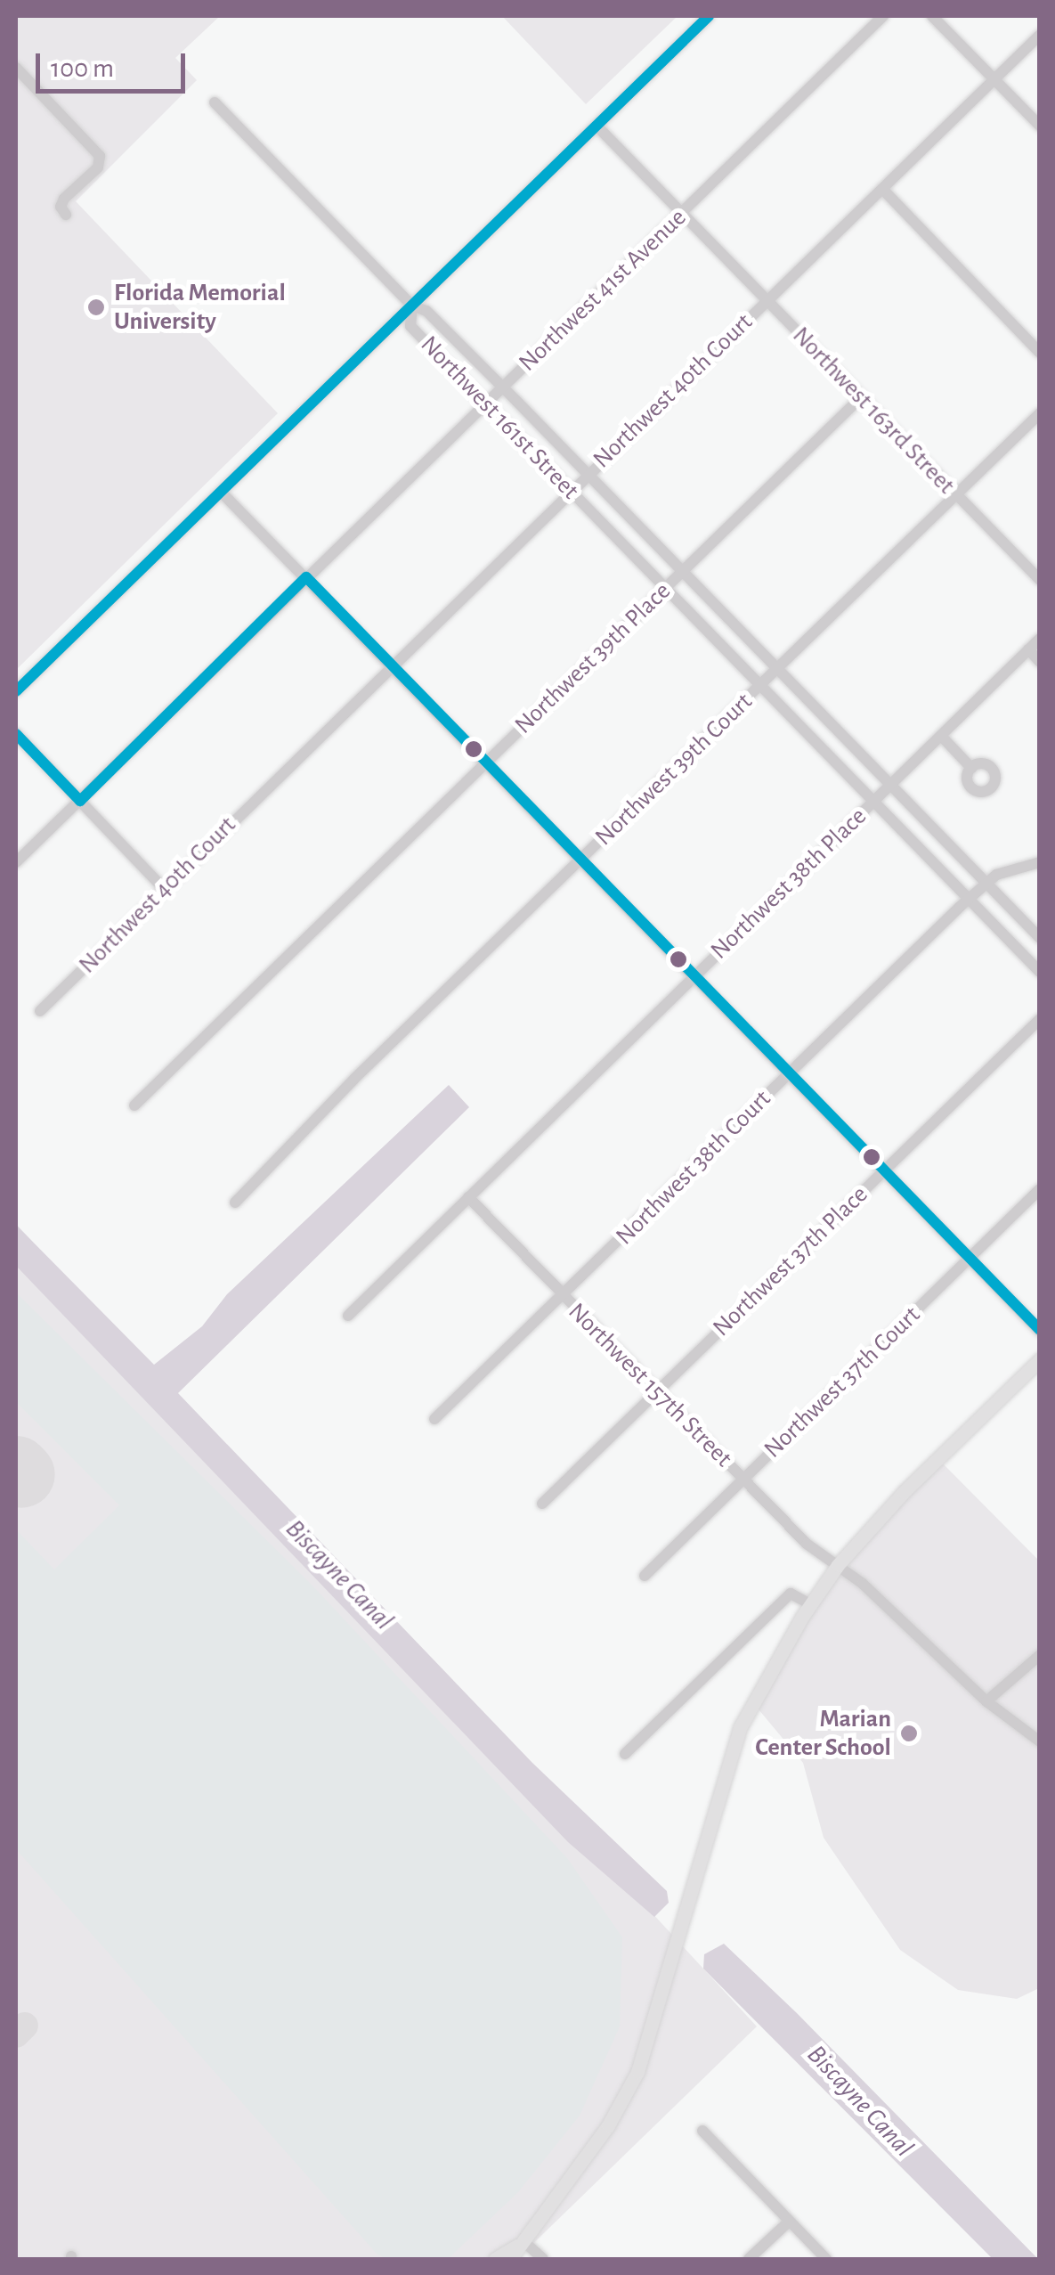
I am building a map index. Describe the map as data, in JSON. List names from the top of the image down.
{
  "streets": {
    "street": [
      "Northwest 41st Avenue",
      "Northwest 40th Court",
      "Northwest 163rd Street",
      "Northwest 161st Street",
      "Northwest 39th Place",
      "Northwest 39th Court",
      "Northwest 38th Place",
      "Northwest 38th Court",
      "Northwest 37th Place",
      "Northwest 37th Court",
      "Northwest 157th Street"
    ]
  },
  "crossings": [
    ["Northwest 41st Avenue", "Northwest 163rd Street"],
    ["Northwest 41st Avenue", "Northwest 161st Street"],
    ["Northwest 40th Court", "Northwest 163rd Street"],
    ["Northwest 40th Court", "Northwest 161st Street"],
    ["Northwest 163rd Street", "Northwest 39th Place"],
    ["Northwest 163rd Street", "Northwest 39th Court"],
    ["Northwest 161st Street", "Northwest 39th Place"],
    ["Northwest 161st Street", "Northwest 39th Court"],
    ["Northwest 161st Street", "Northwest 38th Place"],
    ["Northwest 161st Street", "Northwest 38th Court"],
    ["Northwest 38th Place", "Northwest 157th Street"],
    ["Northwest 38th Court", "Northwest 157th Street"],
    ["Northwest 37th Place", "Northwest 157th Street"],
    ["Northwest 37th Court", "Northwest 157th Street"]
  ],
  "water": ["Biscayne Canal"],
  "places": ["Florida Memorial University", "Marian Center School"],
  "scale_bar": "100 m"
}
